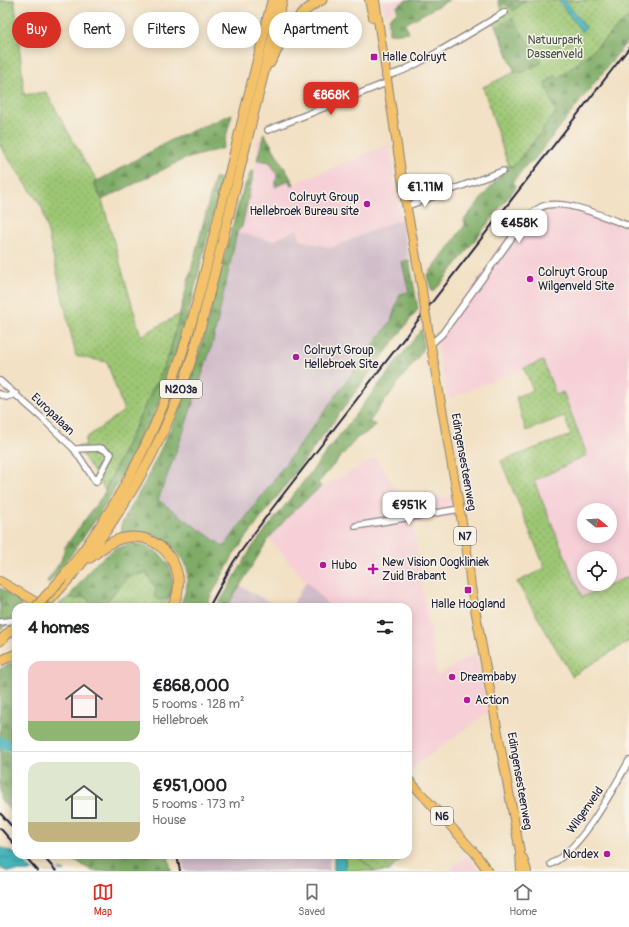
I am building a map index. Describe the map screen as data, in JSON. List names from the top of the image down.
{
  "streets": {
    "highway": ["N203a"],
    "main road": ["Edingensesteenweg", "N7", "N6"],
    "street": ["Europalaan", "Wilgenveld"]
  },
  "parks": ["Natuurpark Dassenveld"],
  "places": {
    "transit": ["Halle Colruyt", "Halle Hoogland"],
    "other": [
      "Colruyt Group Hellebroek Bureau site",
      "Colruyt Group Wilgenveld Site",
      "Colruyt Group Hellebroek Site",
      "Hubo",
      "Dreambaby",
      "Action",
      "Nordex"
    ],
    "health": ["New Vision Oogkliniek Zuid Brabant"]
  },
  "north": "right",
  "page": {
    "chip": [
      "Buy",
      "Rent",
      "Filters",
      "New",
      "Apartment"
    ],
    "price": [
      "€868K",
      "€1.11M",
      "€458K",
      "€951K"
    ],
    "heading": "4 homes",
    "list": [
      {
        "name": "€868,000",
        "note": "5 rooms · 128 m² · Hellebroek"
      },
      {
        "name": "€951,000",
        "note": "5 rooms · 173 m² · House"
      }
    ],
    "tabs": ["Map", "Saved", "Home"]
  }
}
